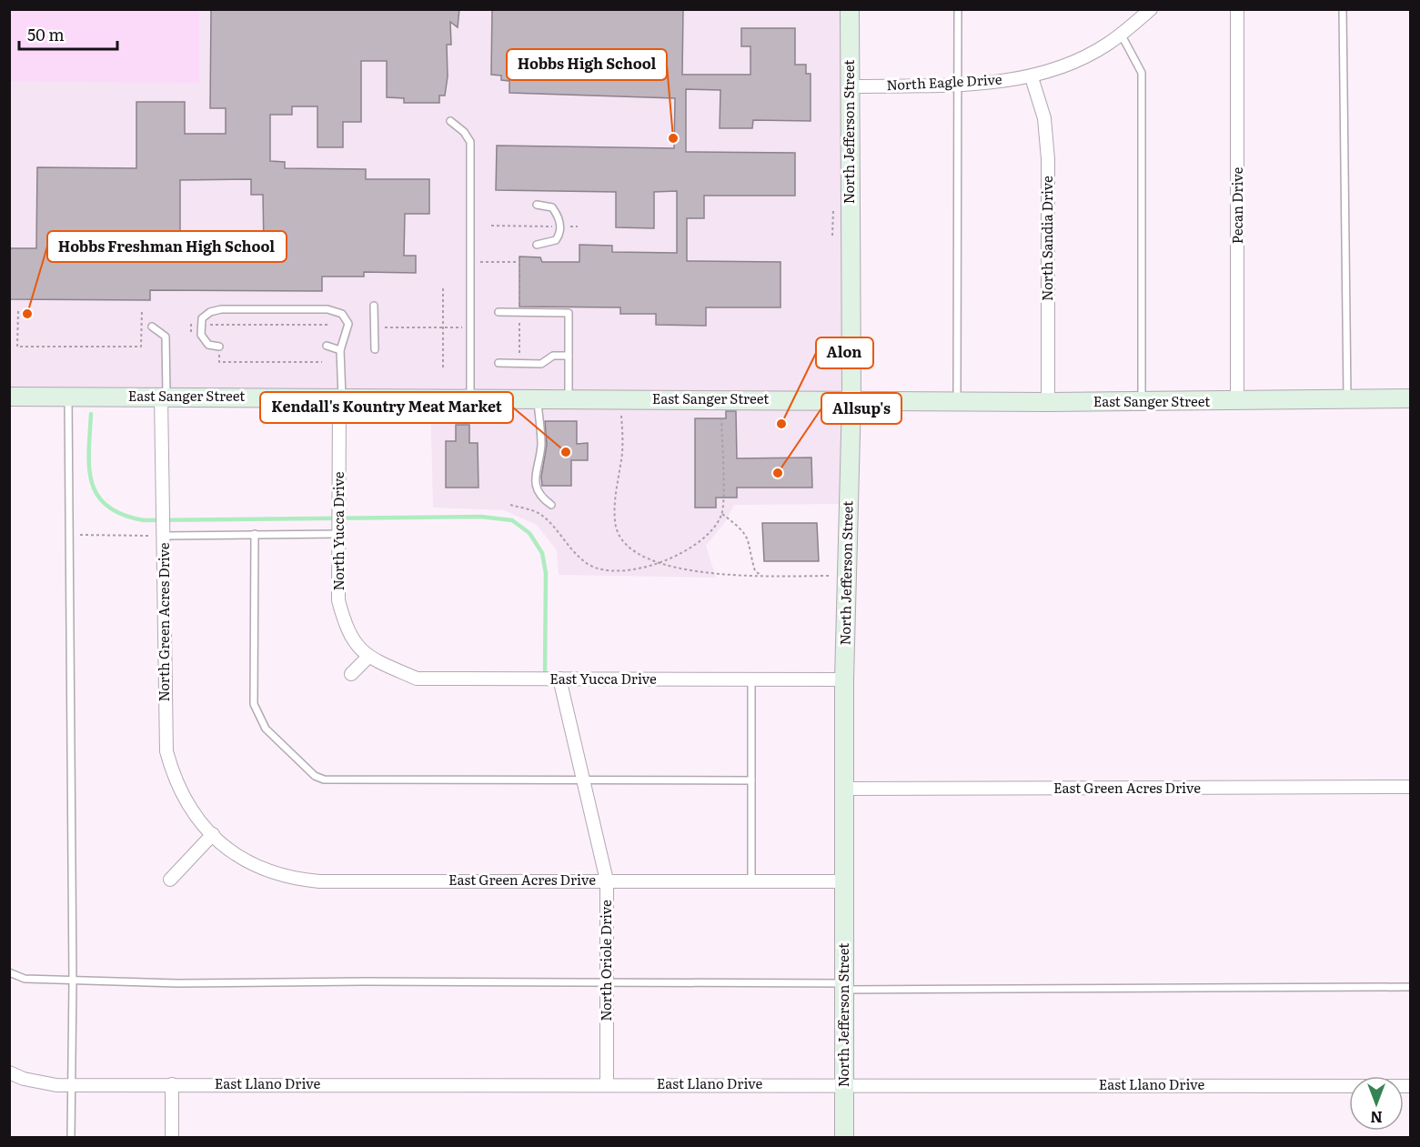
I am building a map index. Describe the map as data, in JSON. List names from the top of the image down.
{
  "streets": {
    "main road": ["North Jefferson Street", "East Sanger Street"],
    "street": [
      "North Eagle Drive",
      "Pecan Drive",
      "North Sandia Drive",
      "North Yucca Drive",
      "North Green Acres Drive",
      "East Yucca Drive",
      "East Green Acres Drive",
      "North Oriole Drive",
      "East Llano Drive"
    ]
  },
  "crossings": [
    ["North Eagle Drive", "North Jefferson Street"],
    ["North Eagle Drive", "North Sandia Drive"],
    ["North Jefferson Street", "East Sanger Street"],
    ["North Jefferson Street", "East Yucca Drive"],
    ["North Jefferson Street", "East Green Acres Drive"],
    ["North Jefferson Street", "East Llano Drive"],
    ["Pecan Drive", "East Sanger Street"],
    ["North Sandia Drive", "East Sanger Street"],
    ["East Sanger Street", "North Yucca Drive"],
    ["East Sanger Street", "North Green Acres Drive"],
    ["North Yucca Drive", "East Yucca Drive"],
    ["North Green Acres Drive", "East Green Acres Drive"],
    ["East Yucca Drive", "North Oriole Drive"],
    ["East Green Acres Drive", "North Oriole Drive"],
    ["North Oriole Drive", "East Llano Drive"]
  ],
  "places": [
    "Hobbs High School",
    "Hobbs Freshman High School",
    "Alon",
    "Kendall's Kountry Meat Market",
    "Allsup's"
  ],
  "scale_bar": "50 m",
  "north": "bottom"
}
